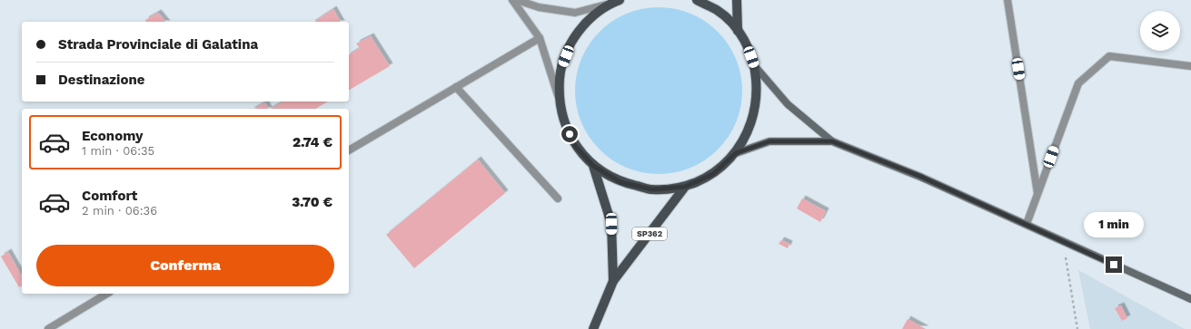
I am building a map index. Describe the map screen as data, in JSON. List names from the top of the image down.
{
  "streets": {
    "main road": ["SP362"]
  },
  "page": {
    "banner": ["Strada Provinciale di Galatina", "Destinazione"],
    "list": [
      {
        "name": "Economy",
        "note": "1 min · 06:35",
        "value": "2.74 €"
      },
      {
        "name": "Comfort",
        "note": "2 min · 06:36",
        "value": "3.70 €"
      }
    ],
    "bubble": "1 min",
    "buttons": "Conferma"
  }
}
